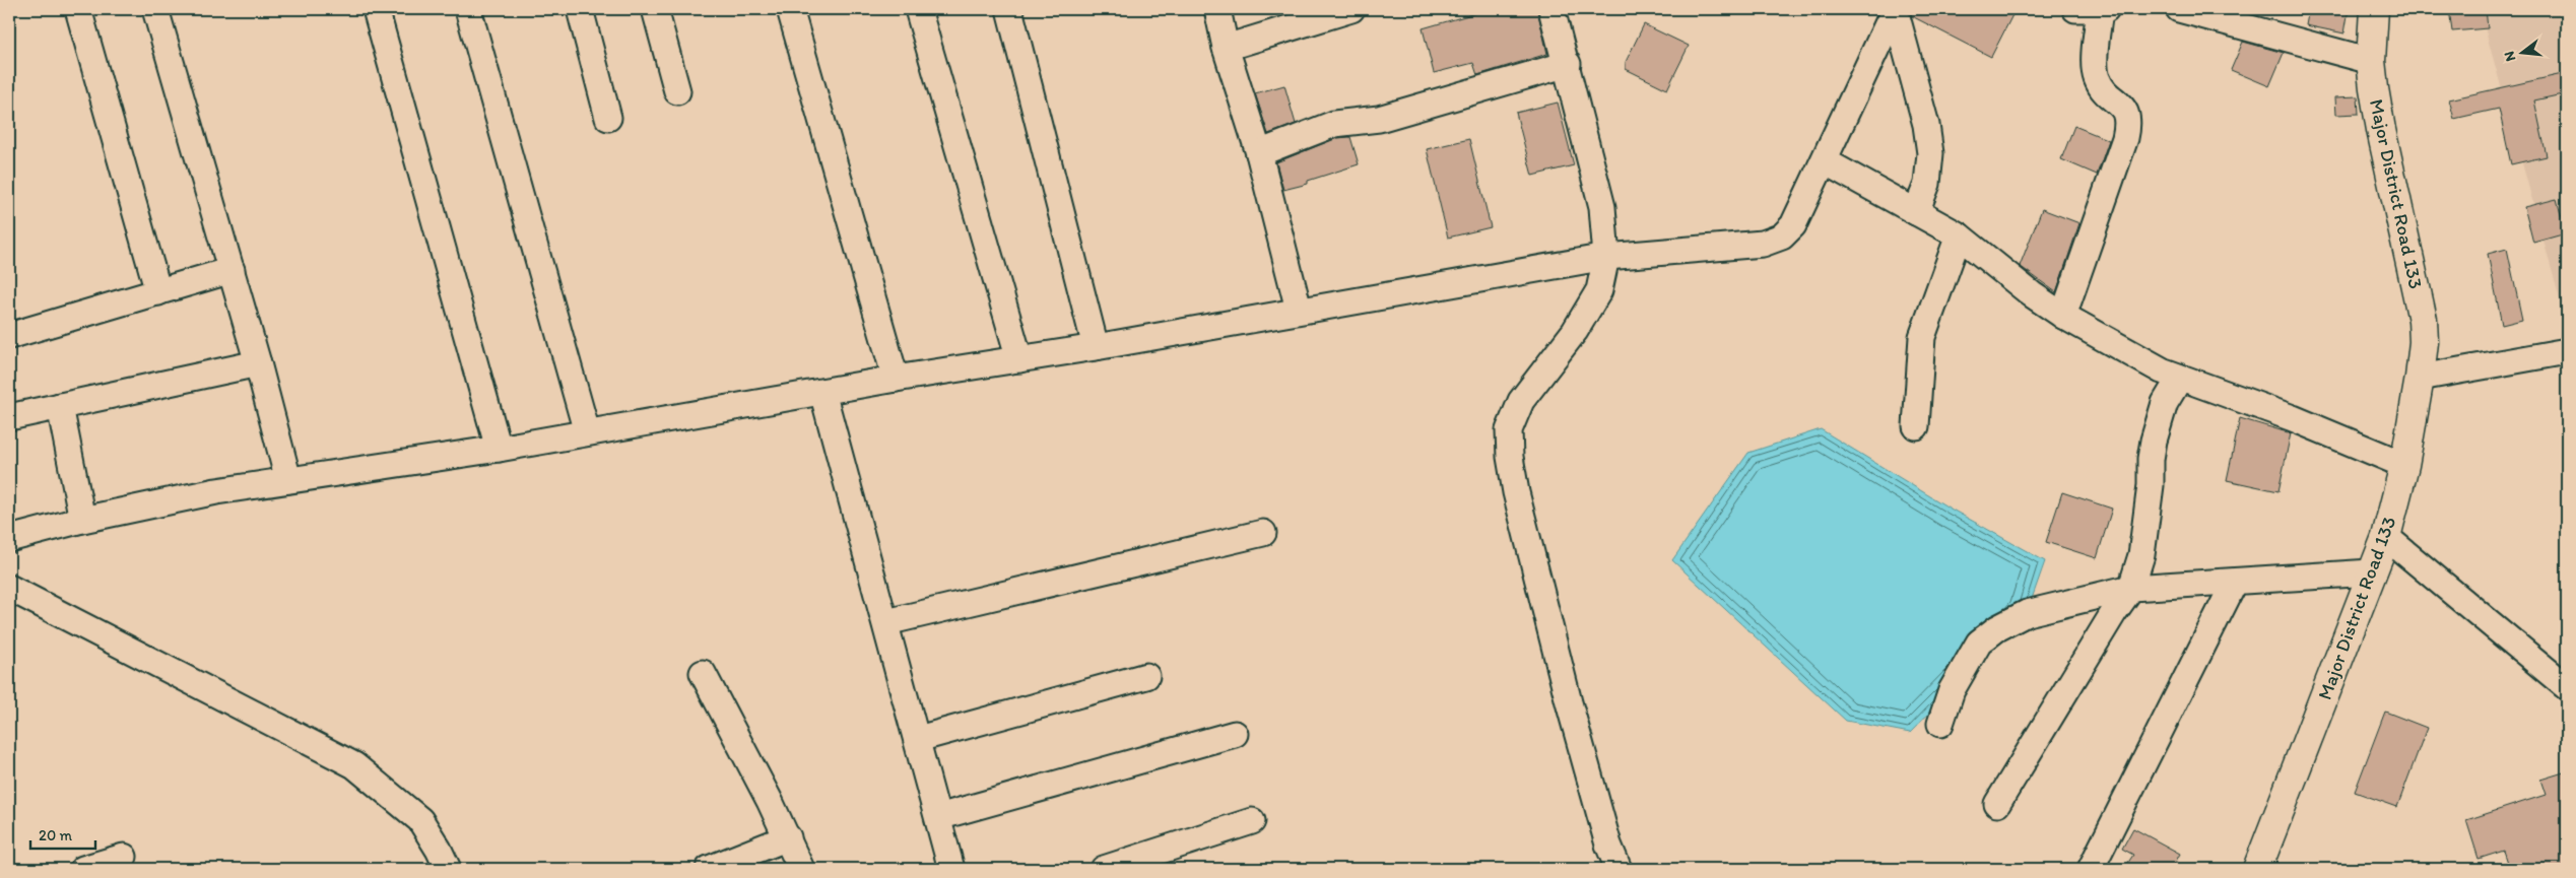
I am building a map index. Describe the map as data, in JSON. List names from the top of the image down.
{
  "streets": {
    "main road": ["Major District Road 133"]
  },
  "scale_bar": "20 m",
  "north": "left"
}
